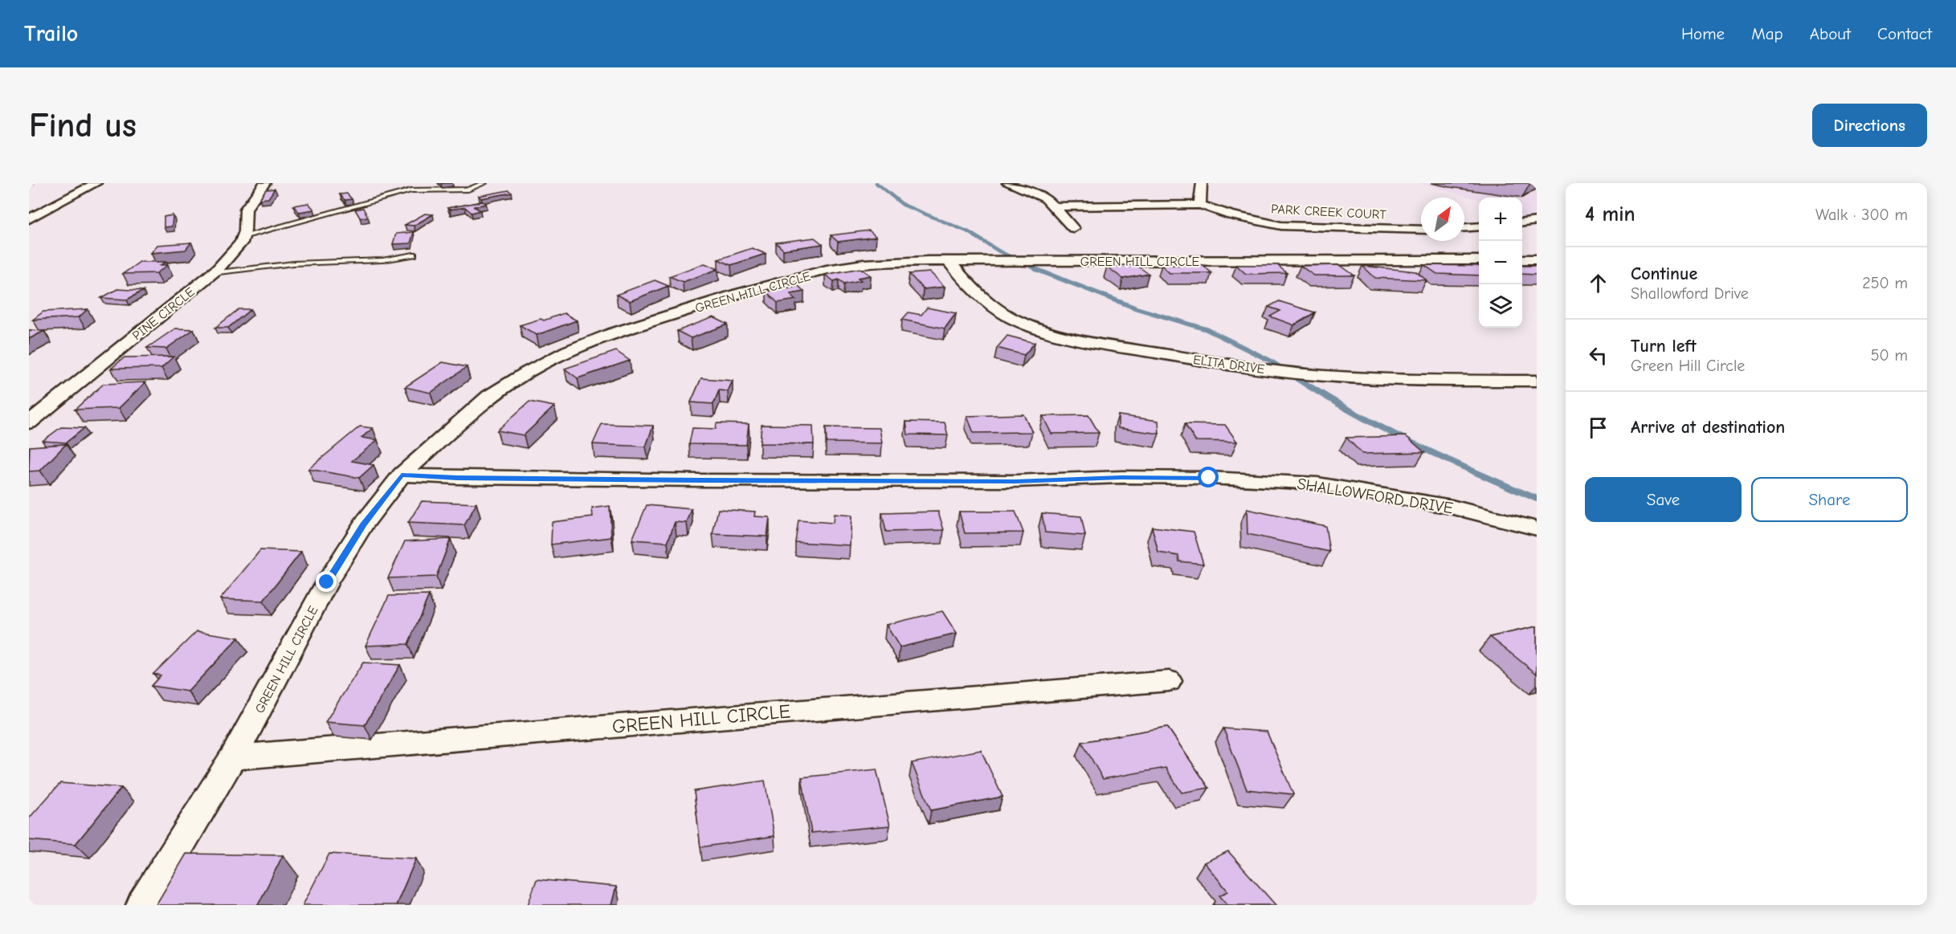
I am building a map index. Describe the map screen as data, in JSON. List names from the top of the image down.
{
  "streets": {
    "street": [
      "PARK CREEK COURT",
      "GREEN HILL CIRCLE",
      "PINE CIRCLE",
      "ELITA DRIVE",
      "SHALLOWFORD DRIVE"
    ]
  },
  "crossings": [
    ["GREEN HILL CIRCLE", "ELITA DRIVE"],
    ["GREEN HILL CIRCLE", "SHALLOWFORD DRIVE"]
  ],
  "north": "top right",
  "page": {
    "header": "Trailo",
    "nav": [
      "Home",
      "Map",
      "About",
      "Contact"
    ],
    "buttons": [
      "Directions",
      ["Save", "Share"]
    ],
    "title": "Find us",
    "heading": ["4 min", "Walk · 300 m"],
    "map_buttons": ["+", "−"],
    "list": [
      ["Continue", "Shallowford Drive", "250 m"],
      ["Turn left", "Green Hill Circle", "50 m"],
      "Arrive at destination"
    ]
  }
}
